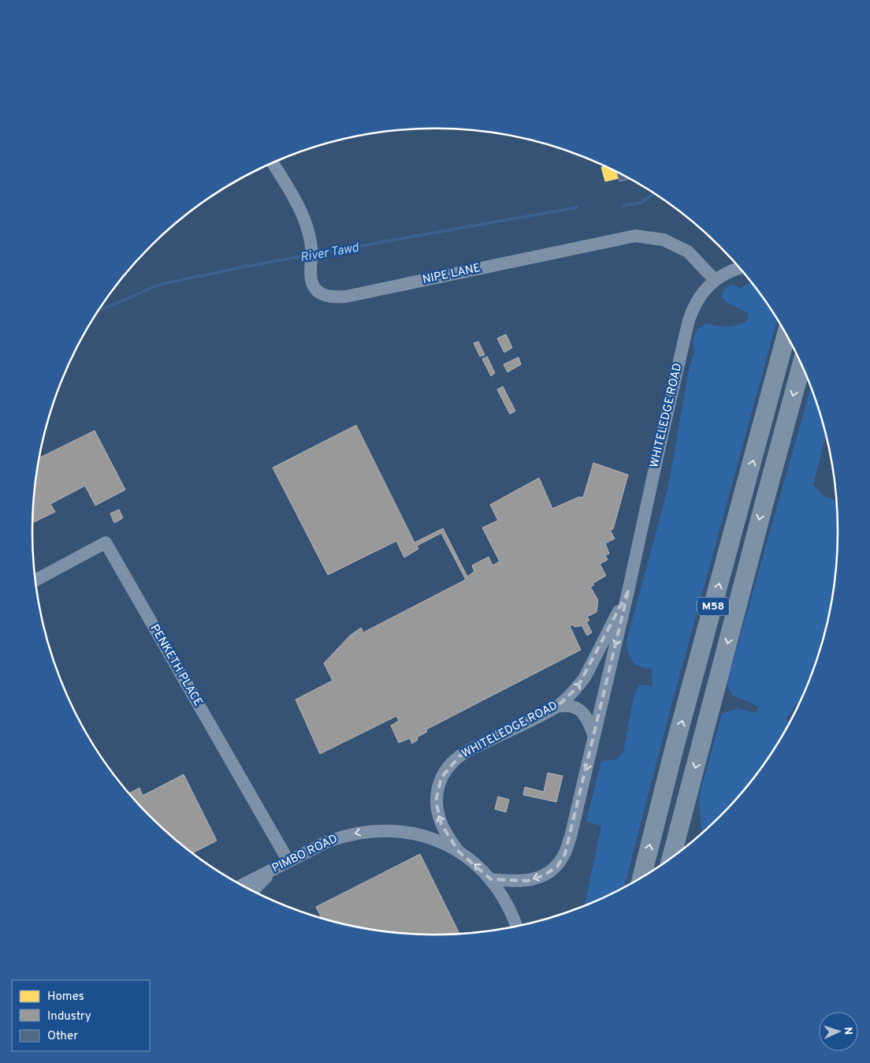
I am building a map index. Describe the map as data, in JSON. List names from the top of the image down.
{
  "streets": {
    "highway": ["M58"],
    "street": [
      "NIPE LANE",
      "WHITELEDGE ROAD",
      "PENKETH PLACE",
      "PIMBO ROAD"
    ]
  },
  "crossings": [
    ["NIPE LANE", "WHITELEDGE ROAD"],
    ["WHITELEDGE ROAD", "PIMBO ROAD"],
    ["PENKETH PLACE", "PIMBO ROAD"]
  ],
  "one_way": ["PIMBO ROAD"],
  "water": ["River Tawd"],
  "legend": ["Homes", "Industry", "Other"],
  "north": "right"
}
